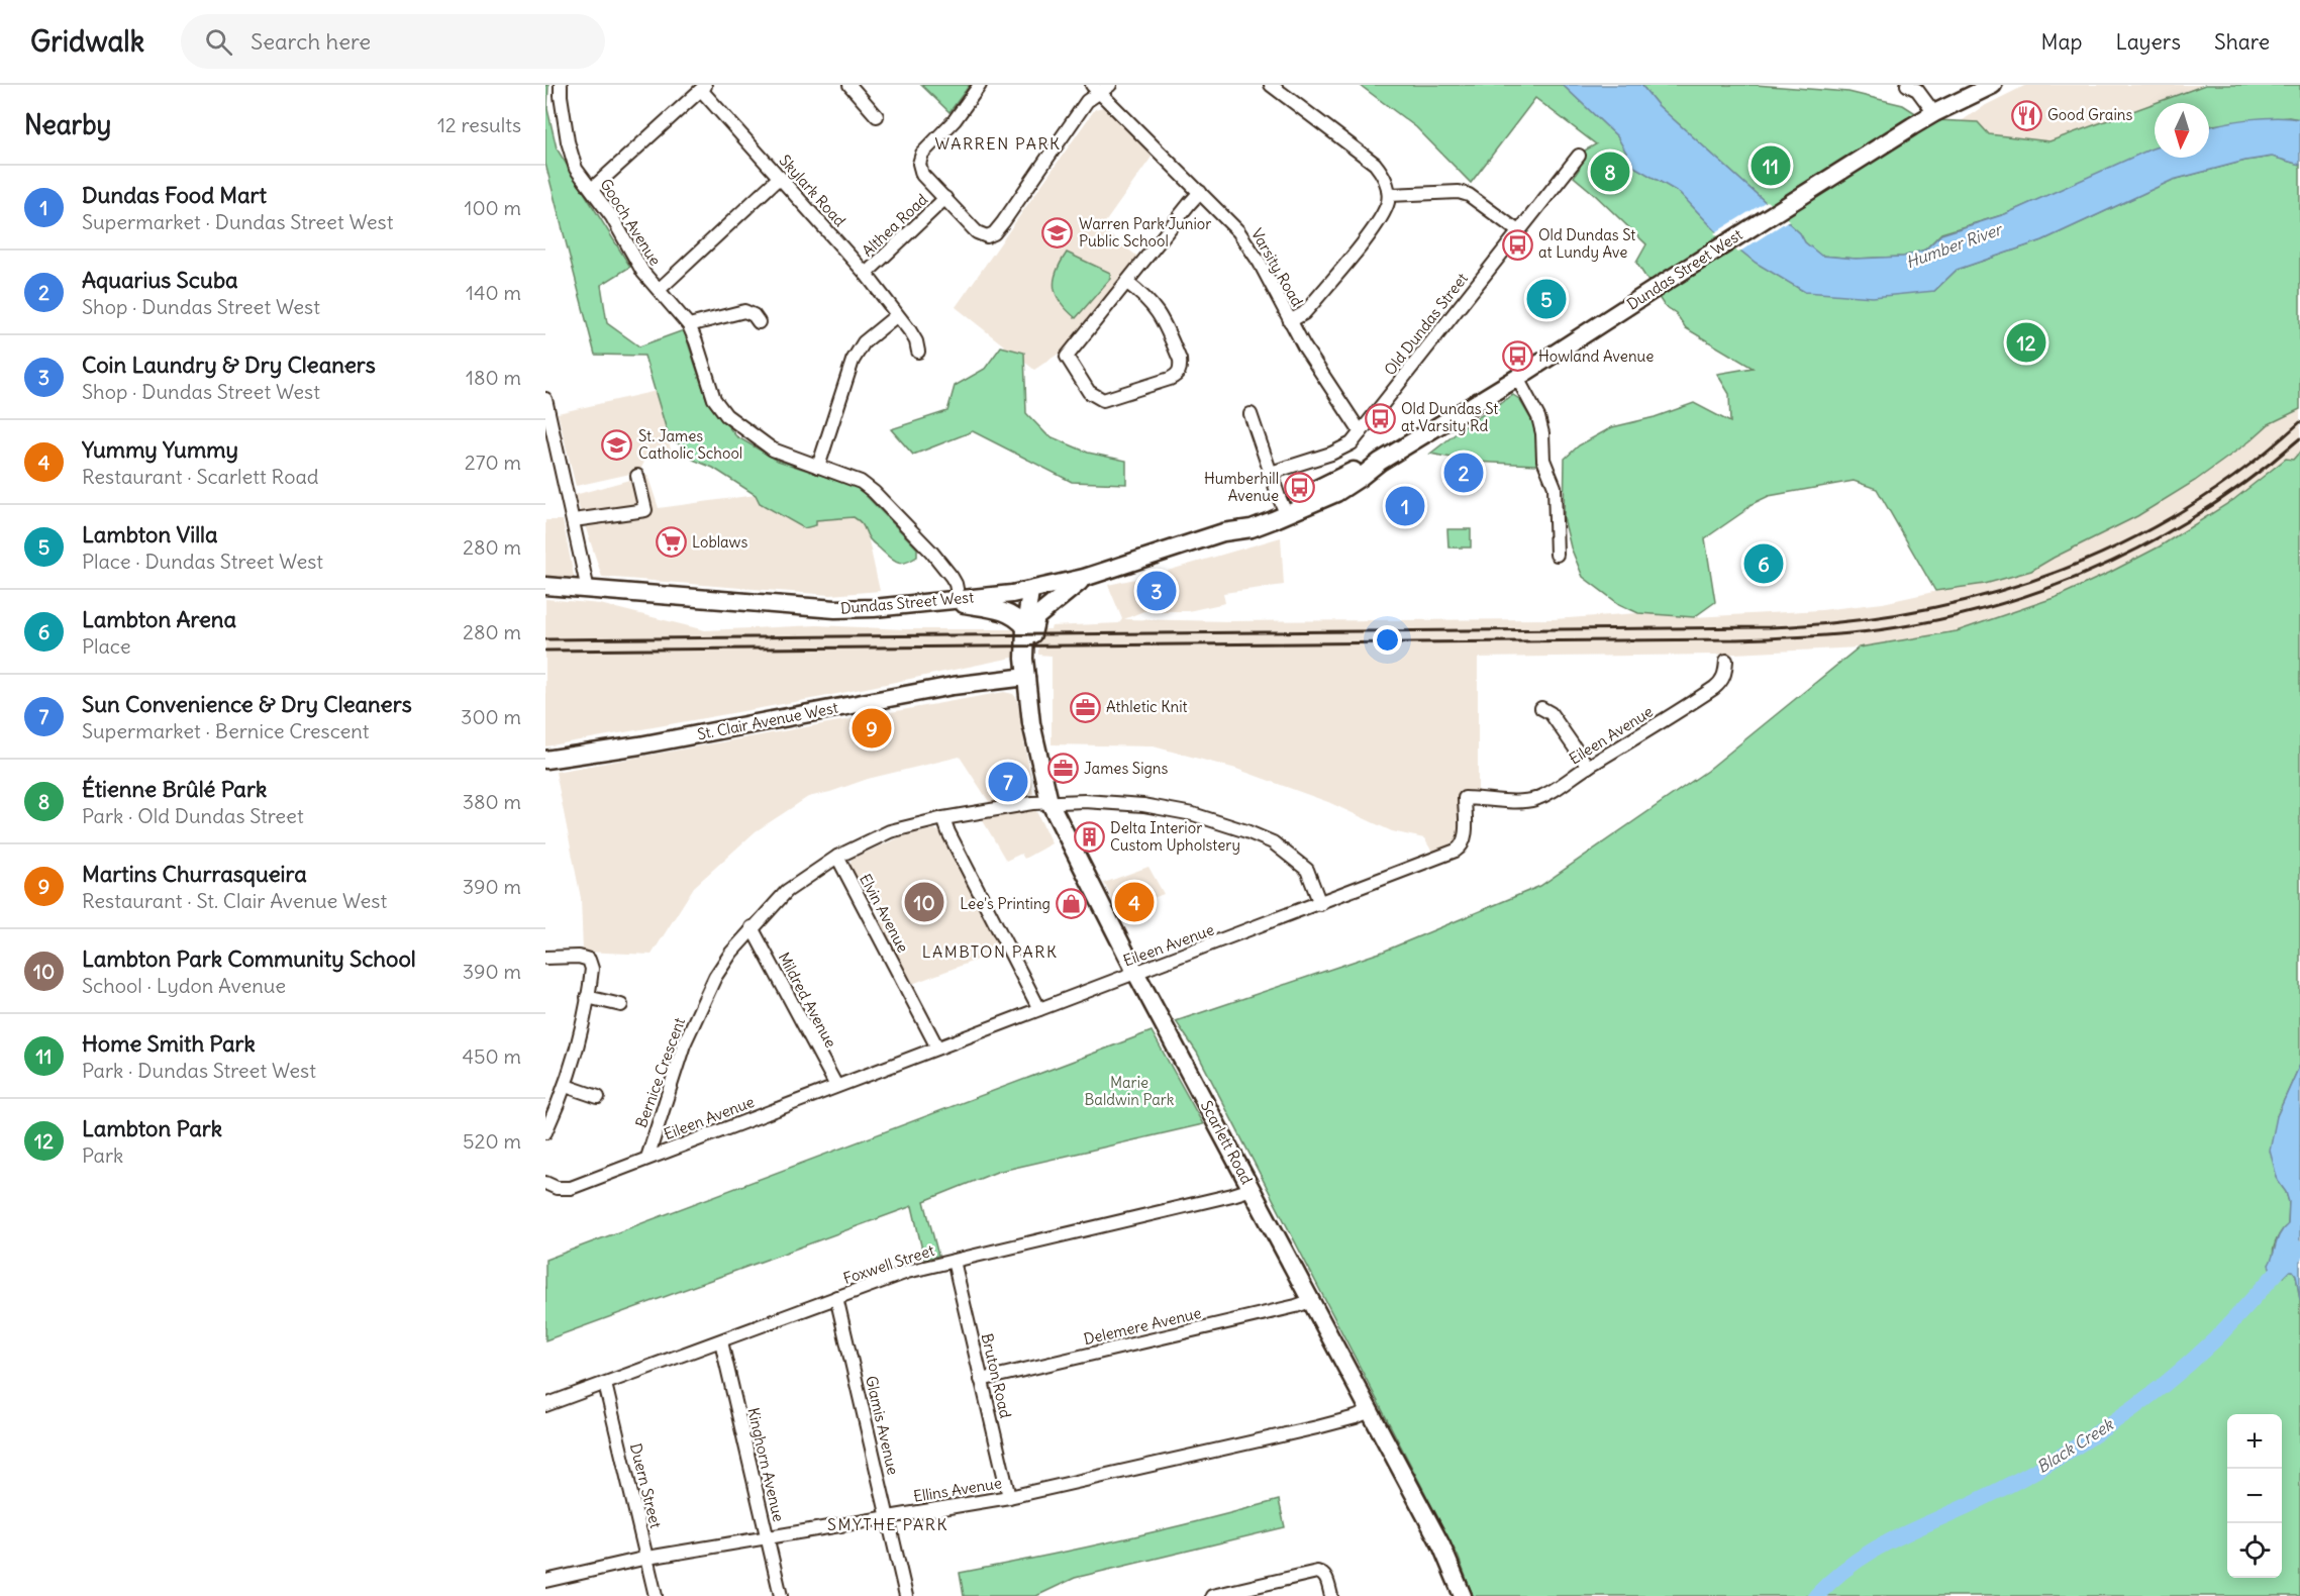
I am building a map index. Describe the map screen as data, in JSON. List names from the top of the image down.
{
  "streets": {
    "main road": ["Dundas Street West", "St. Clair Avenue West", "Scarlett Road"],
    "street": [
      "Skylark Road",
      "Gooch Avenue",
      "Althea Road",
      "Varsity Road",
      "Old Dundas Street",
      "Eileen Avenue",
      "Elvin Avenue",
      "Mildred Avenue",
      "Bernice Crescent",
      "Foxwell Street",
      "Delemere Avenue",
      "Bruton Road",
      "Glamis Avenue",
      "Kinghorn Avenue",
      "Duern Street",
      "Ellins Avenue"
    ]
  },
  "crossings": [
    ["Skylark Road", "Althea Road"],
    ["Gooch Avenue", "Dundas Street West"],
    ["Varsity Road", "Old Dundas Street"],
    ["Dundas Street West", "Scarlett Road"],
    ["St. Clair Avenue West", "Scarlett Road"],
    ["Eileen Avenue", "Elvin Avenue"],
    ["Eileen Avenue", "Mildred Avenue"],
    ["Eileen Avenue", "Bernice Crescent"],
    ["Eileen Avenue", "Scarlett Road"],
    ["Elvin Avenue", "Bernice Crescent"],
    ["Mildred Avenue", "Bernice Crescent"],
    ["Bernice Crescent", "Scarlett Road"],
    ["Scarlett Road", "Foxwell Street"],
    ["Scarlett Road", "Delemere Avenue"],
    ["Scarlett Road", "Ellins Avenue"],
    ["Foxwell Street", "Bruton Road"],
    ["Foxwell Street", "Glamis Avenue"],
    ["Foxwell Street", "Kinghorn Avenue"],
    ["Foxwell Street", "Duern Street"],
    ["Delemere Avenue", "Bruton Road"],
    ["Bruton Road", "Ellins Avenue"],
    ["Glamis Avenue", "Ellins Avenue"],
    ["Kinghorn Avenue", "Ellins Avenue"],
    ["Duern Street", "Ellins Avenue"]
  ],
  "districts": ["WARREN PARK", "LAMBTON PARK", "SMYTHE PARK"],
  "water": ["Humber River", "Black Creek"],
  "parks": ["Marie Baldwin Park"],
  "places": {
    "restaurant": ["Good Grains"],
    "school or university": ["Warren Park Junior Public School", "St. James Catholic School"],
    "bus stop": [
      "Old Dundas St at Lundy Ave",
      "Howland Avenue",
      "Old Dundas St at Varsity Rd",
      "Humberhill Avenue"
    ],
    "supermarket": ["Loblaws"],
    "office": ["Athletic Knit", "James Signs"],
    "building": ["Delta Interior Custom Upholstery"],
    "shop": ["Lee's Printing"]
  },
  "north": "bottom",
  "page": {
    "header": "Gridwalk",
    "search": "Search here",
    "nav": ["Map", "Layers", "Share"],
    "heading": ["Nearby", "12 results"],
    "pins": [
      "11",
      "8",
      "5",
      "12",
      "2",
      "1",
      "6",
      "3",
      "9",
      "7",
      "4",
      "10"
    ],
    "list": [
      {
        "mark": "1",
        "name": "Dundas Food Mart",
        "note": "Supermarket · Dundas Street West",
        "value": "100 m"
      },
      {
        "mark": "2",
        "name": "Aquarius Scuba",
        "note": "Shop · Dundas Street West",
        "value": "140 m"
      },
      {
        "mark": "3",
        "name": "Coin Laundry & Dry Cleaners",
        "note": "Shop · Dundas Street West",
        "value": "180 m"
      },
      {
        "mark": "4",
        "name": "Yummy Yummy",
        "note": "Restaurant · Scarlett Road",
        "value": "270 m"
      },
      {
        "mark": "5",
        "name": "Lambton Villa",
        "note": "Place · Dundas Street West",
        "value": "280 m"
      },
      {
        "mark": "6",
        "name": "Lambton Arena",
        "note": "Place",
        "value": "280 m"
      },
      {
        "mark": "7",
        "name": "Sun Convenience & Dry Cleaners",
        "note": "Supermarket · Bernice Crescent",
        "value": "300 m"
      },
      {
        "mark": "8",
        "name": "Étienne Brûlé Park",
        "note": "Park · Old Dundas Street",
        "value": "380 m"
      },
      {
        "mark": "9",
        "name": "Martins Churrasqueira",
        "note": "Restaurant · St. Clair Avenue West",
        "value": "390 m"
      },
      {
        "mark": "10",
        "name": "Lambton Park Community School",
        "note": "School · Lydon Avenue",
        "value": "390 m"
      },
      {
        "mark": "11",
        "name": "Home Smith Park",
        "note": "Park · Dundas Street West",
        "value": "450 m"
      },
      {
        "mark": "12",
        "name": "Lambton Park",
        "note": "Park",
        "value": "520 m"
      }
    ],
    "map_buttons": ["+", "−"]
  }
}
